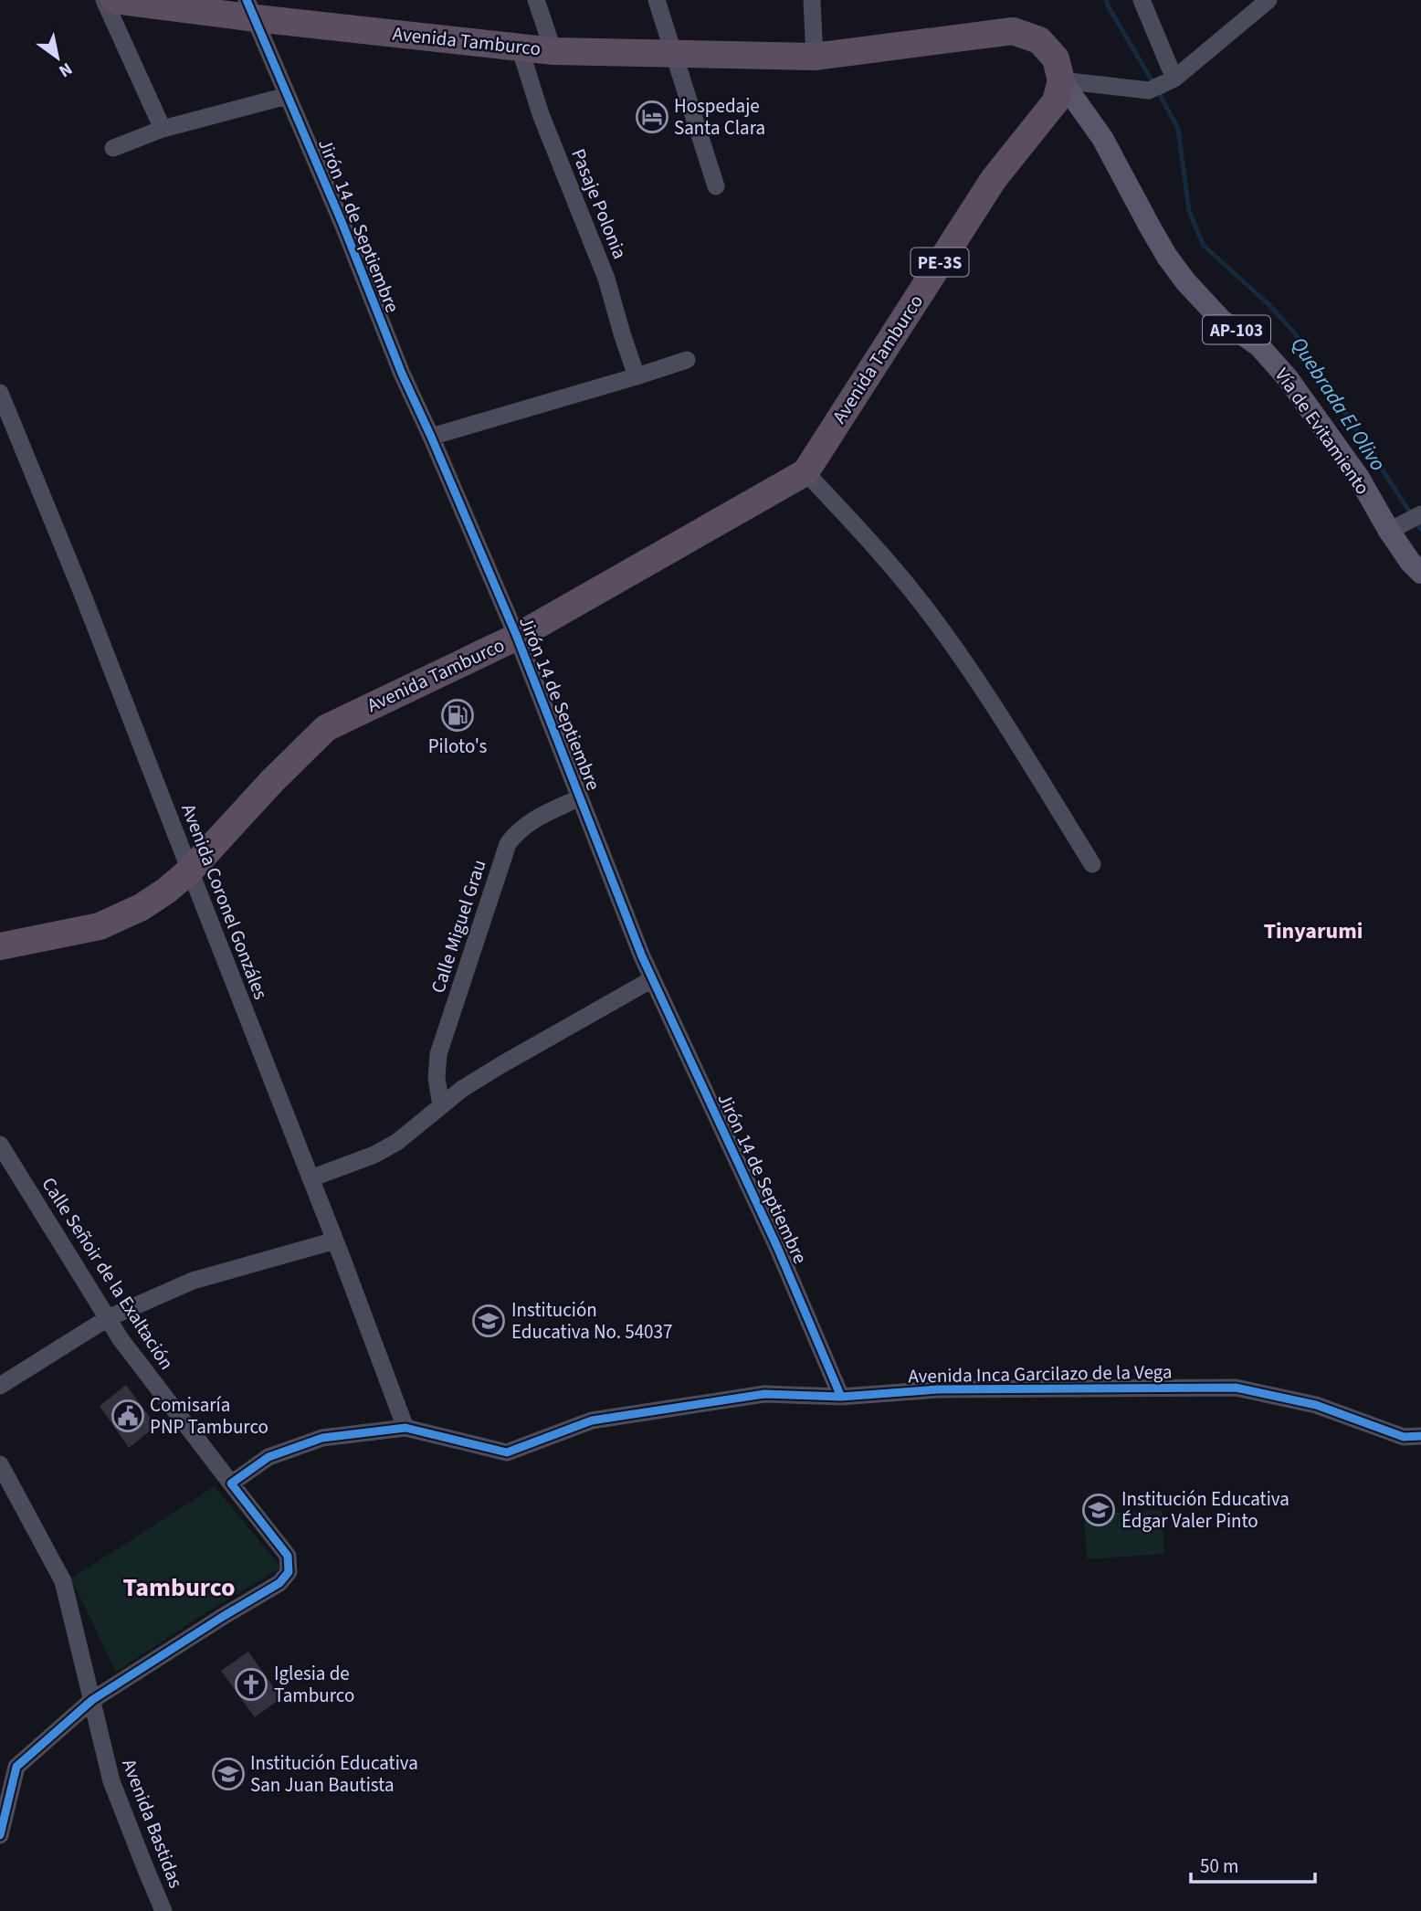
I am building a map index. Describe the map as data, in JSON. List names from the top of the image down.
{
  "streets": {
    "highway": ["Avenida Tamburco", "PE-3S"],
    "main road": ["AP-103", "Vía de Evitamiento"],
    "street": [
      "Pasaje Polonia",
      "Jirón 14 de Septiembre",
      "Avenida Coronel Gonzáles",
      "Calle Miguel Grau",
      "Calle Señoir de la Exaltación",
      "Avenida Inca Garcilazo de la Vega",
      "Avenida Bastidas"
    ]
  },
  "crossings": [
    ["Avenida Tamburco", "Pasaje Polonia"],
    ["Avenida Tamburco", "Jirón 14 de Septiembre"],
    ["Avenida Tamburco", "Vía de Evitamiento"],
    ["Avenida Tamburco", "Avenida Coronel Gonzáles"],
    ["Jirón 14 de Septiembre", "Calle Miguel Grau"],
    ["Jirón 14 de Septiembre", "Avenida Inca Garcilazo de la Vega"],
    ["Avenida Coronel Gonzáles", "Avenida Inca Garcilazo de la Vega"],
    ["Calle Señoir de la Exaltación", "Avenida Inca Garcilazo de la Vega"]
  ],
  "districts": ["Tinyarumi", "Tamburco"],
  "water": ["Quebrada El Olivo"],
  "places": {
    "hotel": ["Hospedaje Santa Clara"],
    "fuel station": ["Piloto's"],
    "school or university": ["Institución Educativa No. 54037", "Institución Educativa Édgar Valer Pinto", "Institución Educativa San Juan Bautista"],
    "public building": ["Comisaría PNP Tamburco"],
    "church": ["Iglesia de Tamburco"]
  },
  "scale_bar": "50 m",
  "north": "bottom right"
}
